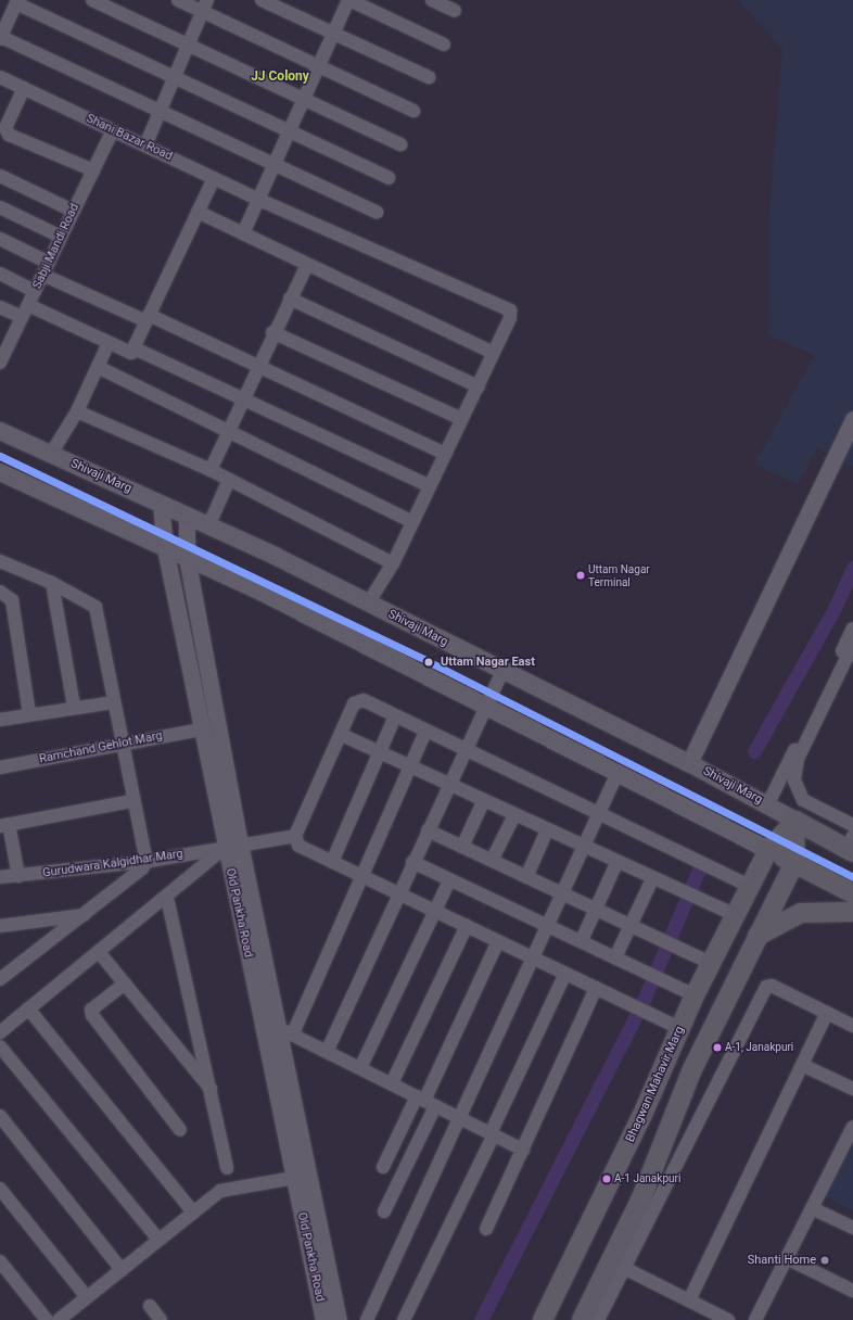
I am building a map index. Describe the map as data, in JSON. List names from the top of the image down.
{
  "streets": {
    "main road": ["Shivaji Marg", "Bhagwan Mahavir Marg"],
    "street": [
      "Shani Bazar Road",
      "Sabji Mandi Road",
      "Ramchand Gehlot Marg",
      "Gurudwara Kalgidhar Marg",
      "Old Pankha Road"
    ]
  },
  "crossings": [
    ["Shani Bazar Road", "Sabji Mandi Road"],
    ["Shivaji Marg", "Old Pankha Road"],
    ["Shivaji Marg", "Bhagwan Mahavir Marg"],
    ["Ramchand Gehlot Marg", "Old Pankha Road"],
    ["Gurudwara Kalgidhar Marg", "Old Pankha Road"]
  ],
  "districts": ["JJ Colony"],
  "places": [
    "Uttam Nagar Terminal",
    "Uttam Nagar East",
    "A-1, Janakpuri",
    "A-1 Janakpuri",
    "Shanti Home"
  ]
}
